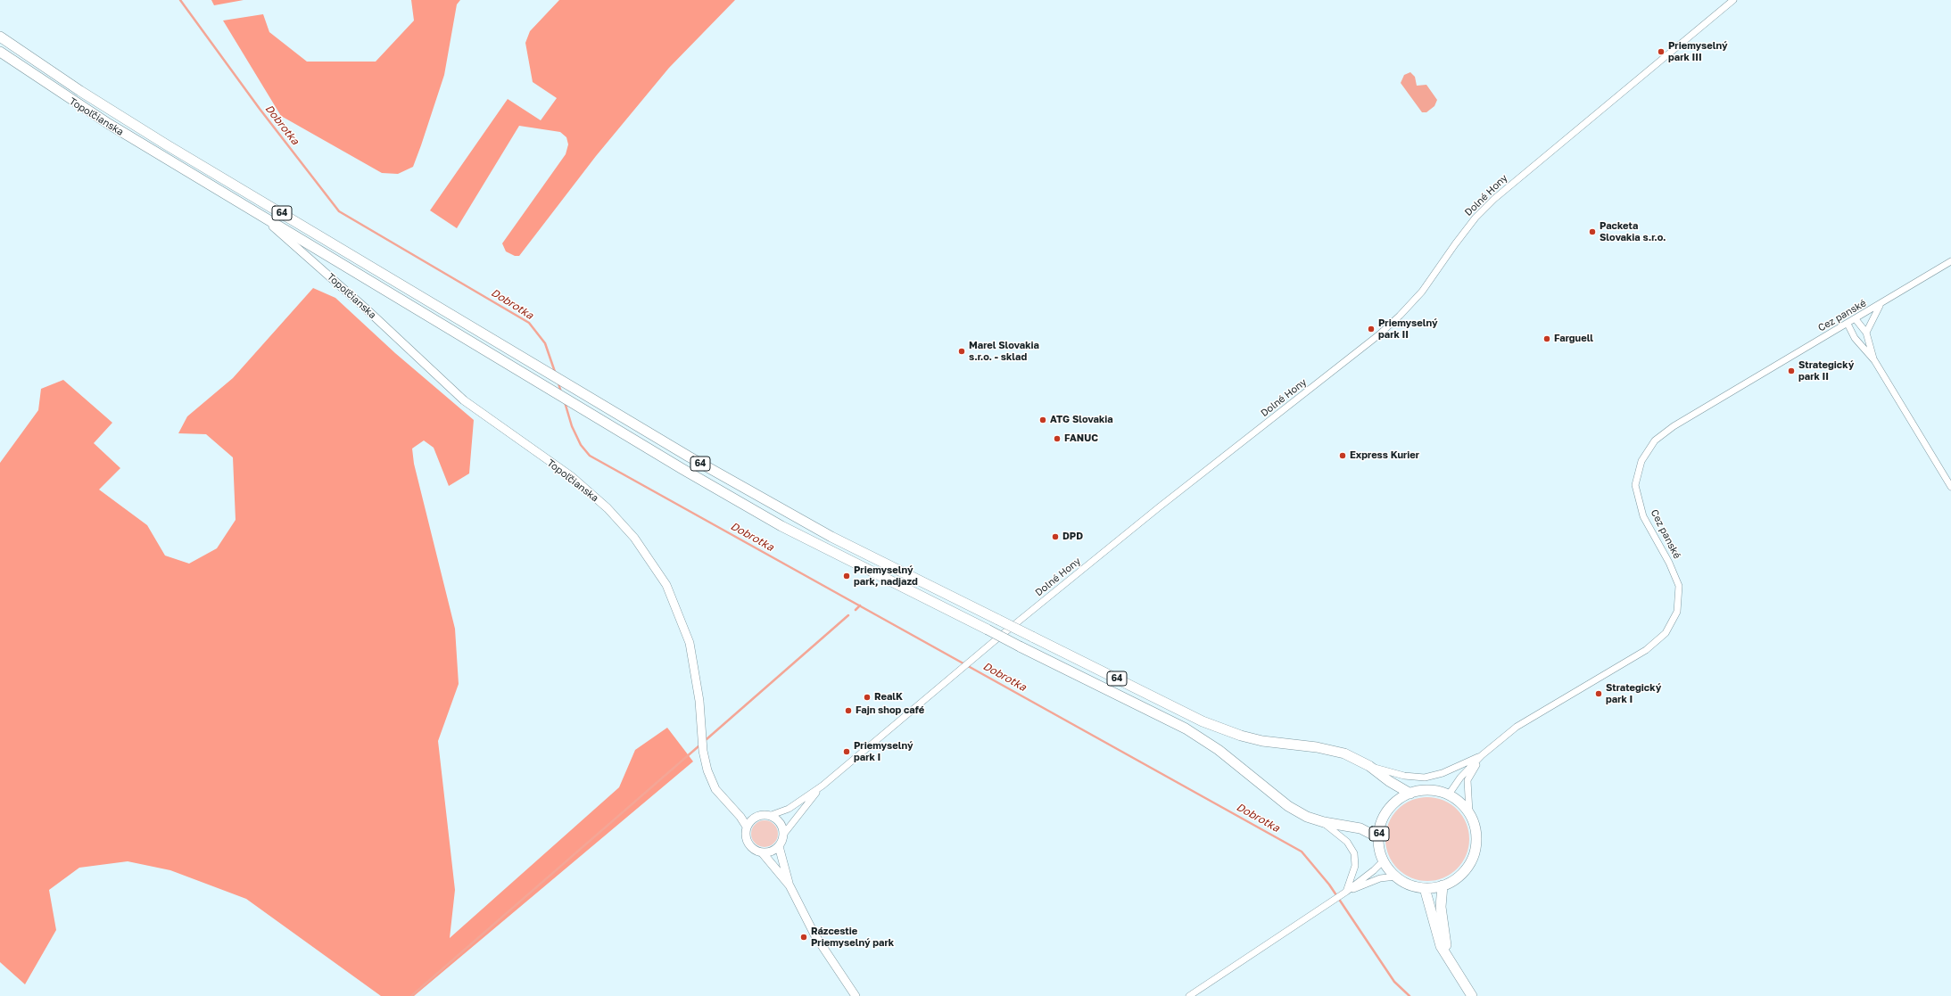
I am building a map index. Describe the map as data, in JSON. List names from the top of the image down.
{
  "streets": {
    "main road": ["Topoľčianska", "64"],
    "street": ["Dolné Hony", "Cez panské"]
  },
  "crossings": [
    ["Topoľčianska", "Dolné Hony"],
    ["Topoľčianska", "64"]
  ],
  "water": ["Dobrotka"],
  "places": [
    "Priemyselný park III",
    "Packeta Slovakia s.r.o.",
    "Priemyselný park II",
    "Farguell",
    "Marel Slovakia s.r.o. - sklad",
    "Strategický park II",
    "ATG Slovakia",
    "FANUC",
    "Express Kurier",
    "DPD",
    "Priemyselný park, nadjazd",
    "Strategický park I",
    "RealK",
    "Fajn shop café",
    "Priemyselný park I",
    "Rázcestie Priemyselný park"
  ]
}
